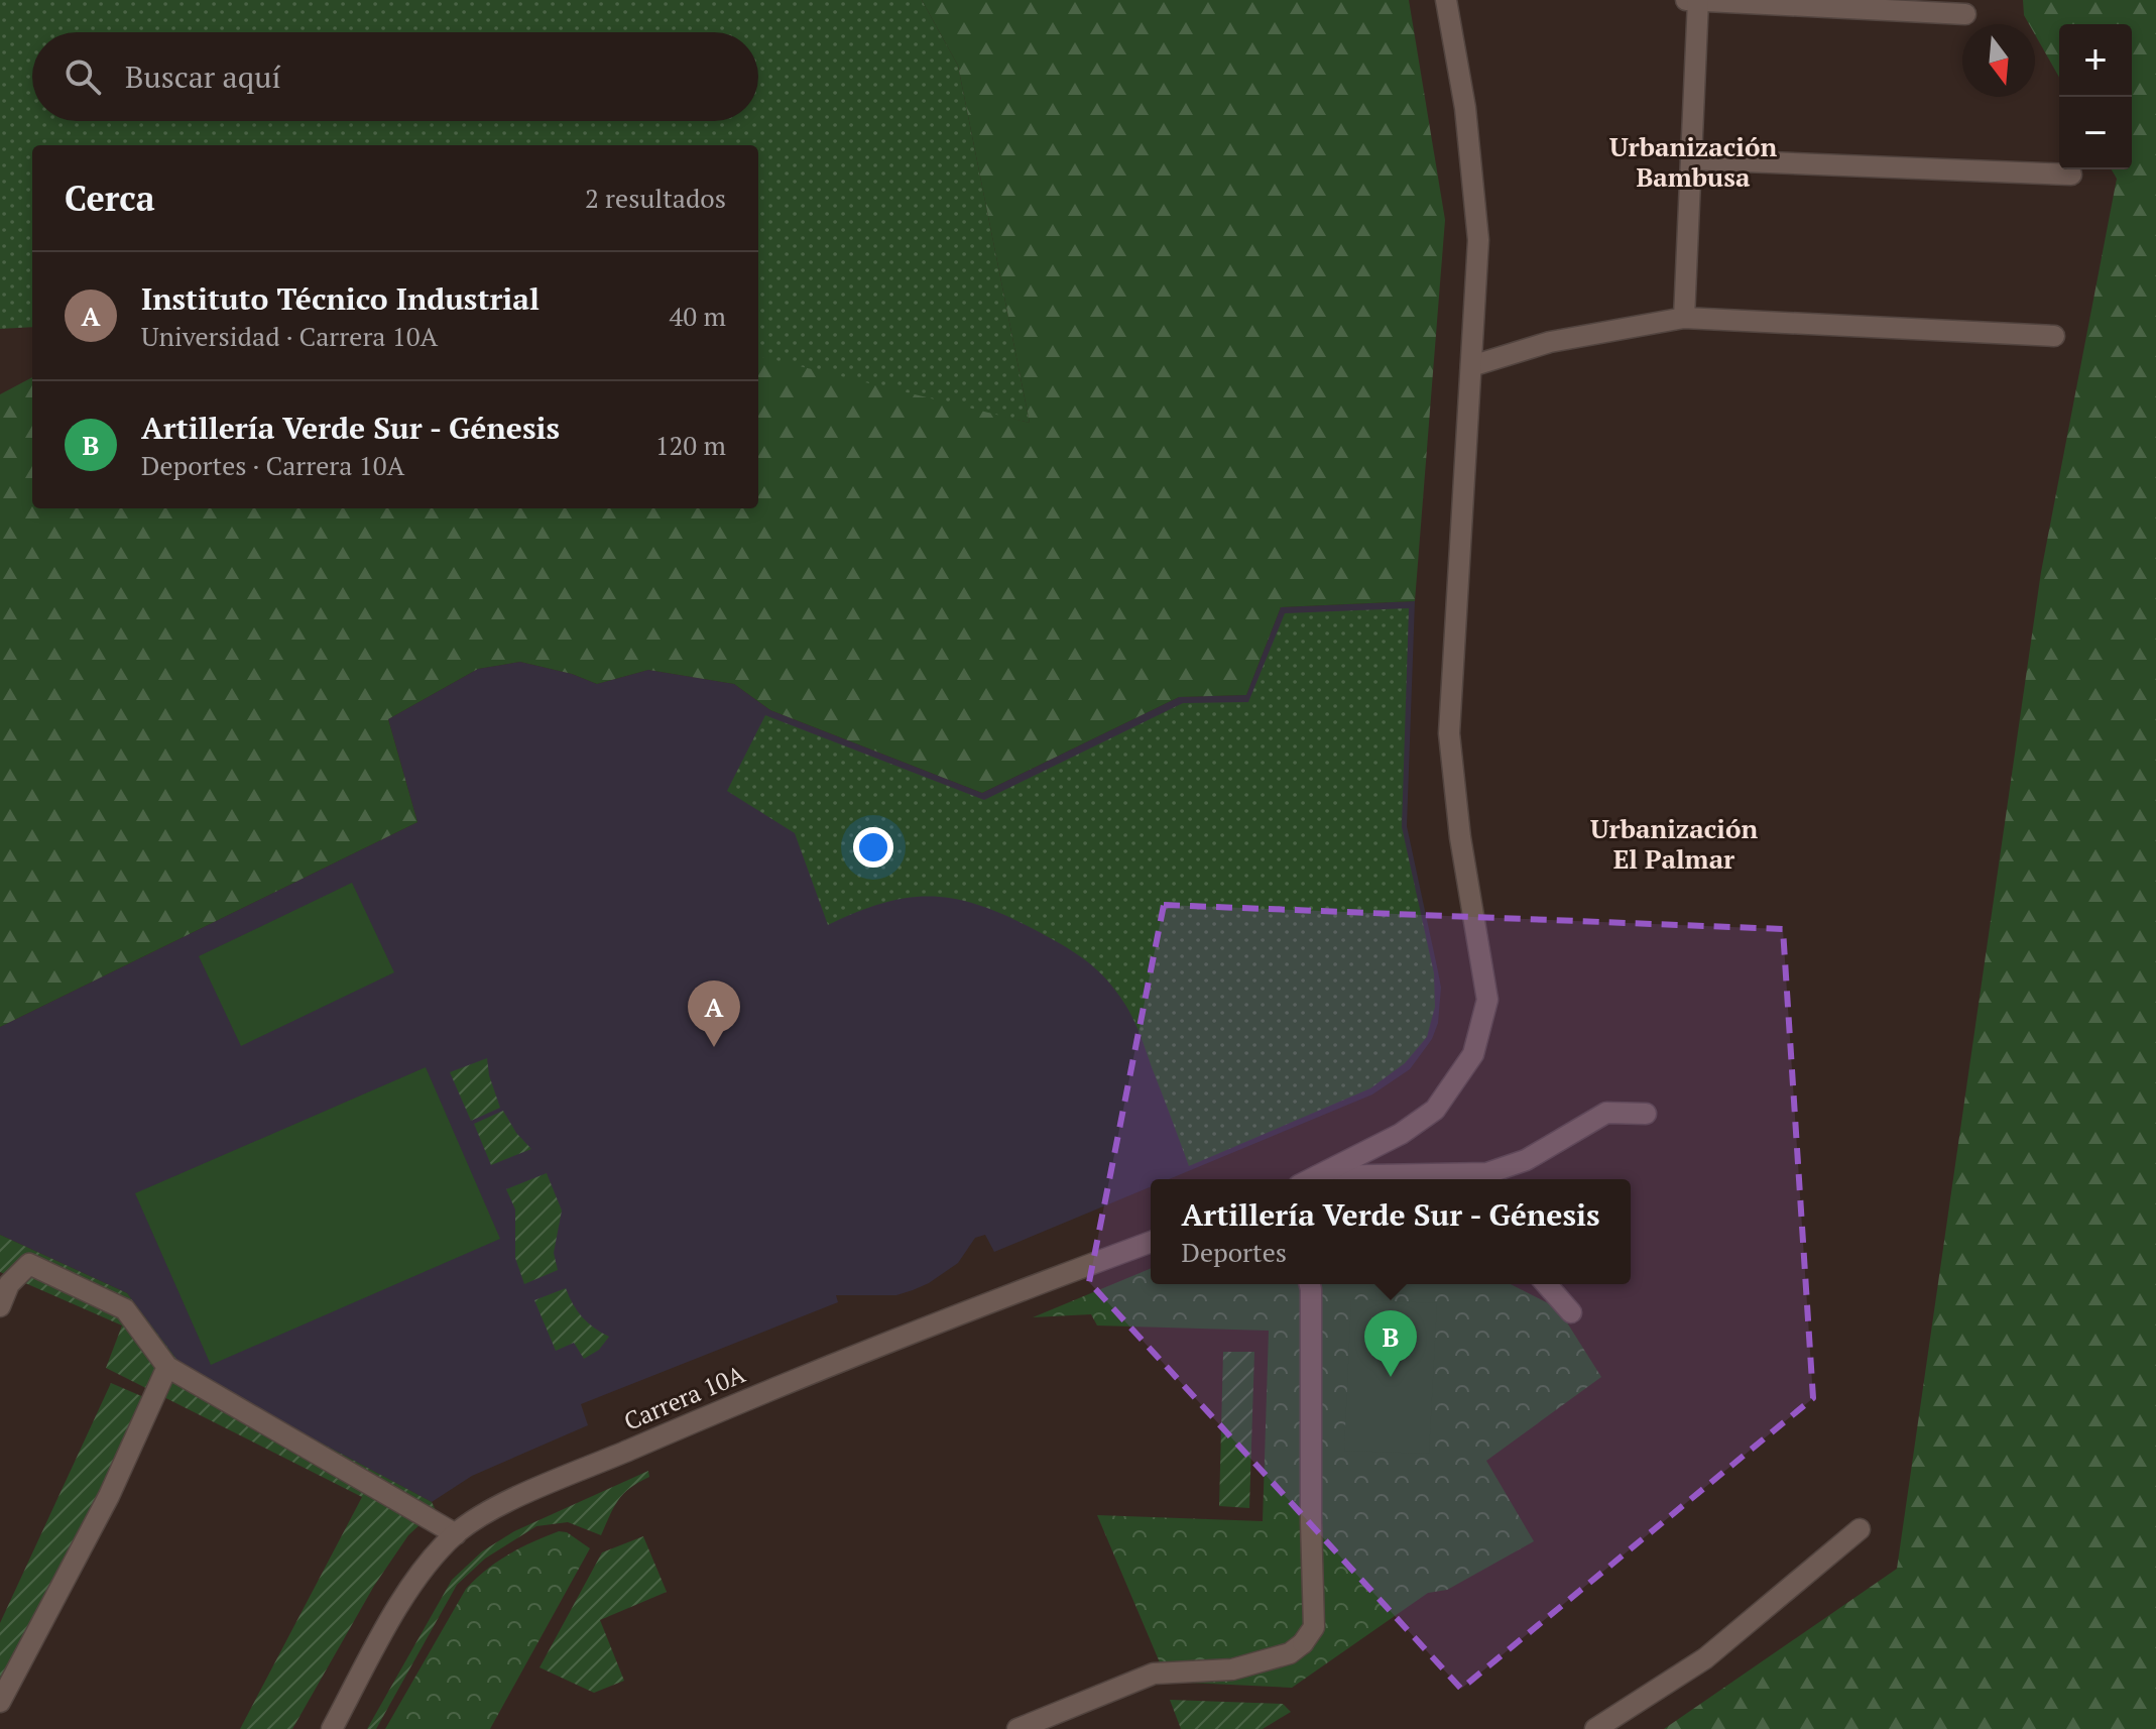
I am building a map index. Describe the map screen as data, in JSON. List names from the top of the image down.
{
  "streets": {
    "street": ["Carrera 10A"]
  },
  "districts": ["Urbanización Bambusa", "Urbanización El Palmar"],
  "north": "bottom",
  "page": {
    "map_buttons": ["+", "−"],
    "search": "Buscar aquí",
    "heading": ["Cerca", "2 resultados"],
    "list": [
      {
        "mark": "A",
        "name": "Instituto Técnico Industrial",
        "note": "Universidad · Carrera 10A",
        "value": "40 m"
      },
      {
        "mark": "B",
        "name": "Artillería Verde Sur - Génesis",
        "note": "Deportes · Carrera 10A",
        "value": "120 m"
      }
    ],
    "pins": ["A", "B"],
    "popup": ["Artillería Verde Sur - Génesis", "Deportes"]
  }
}
